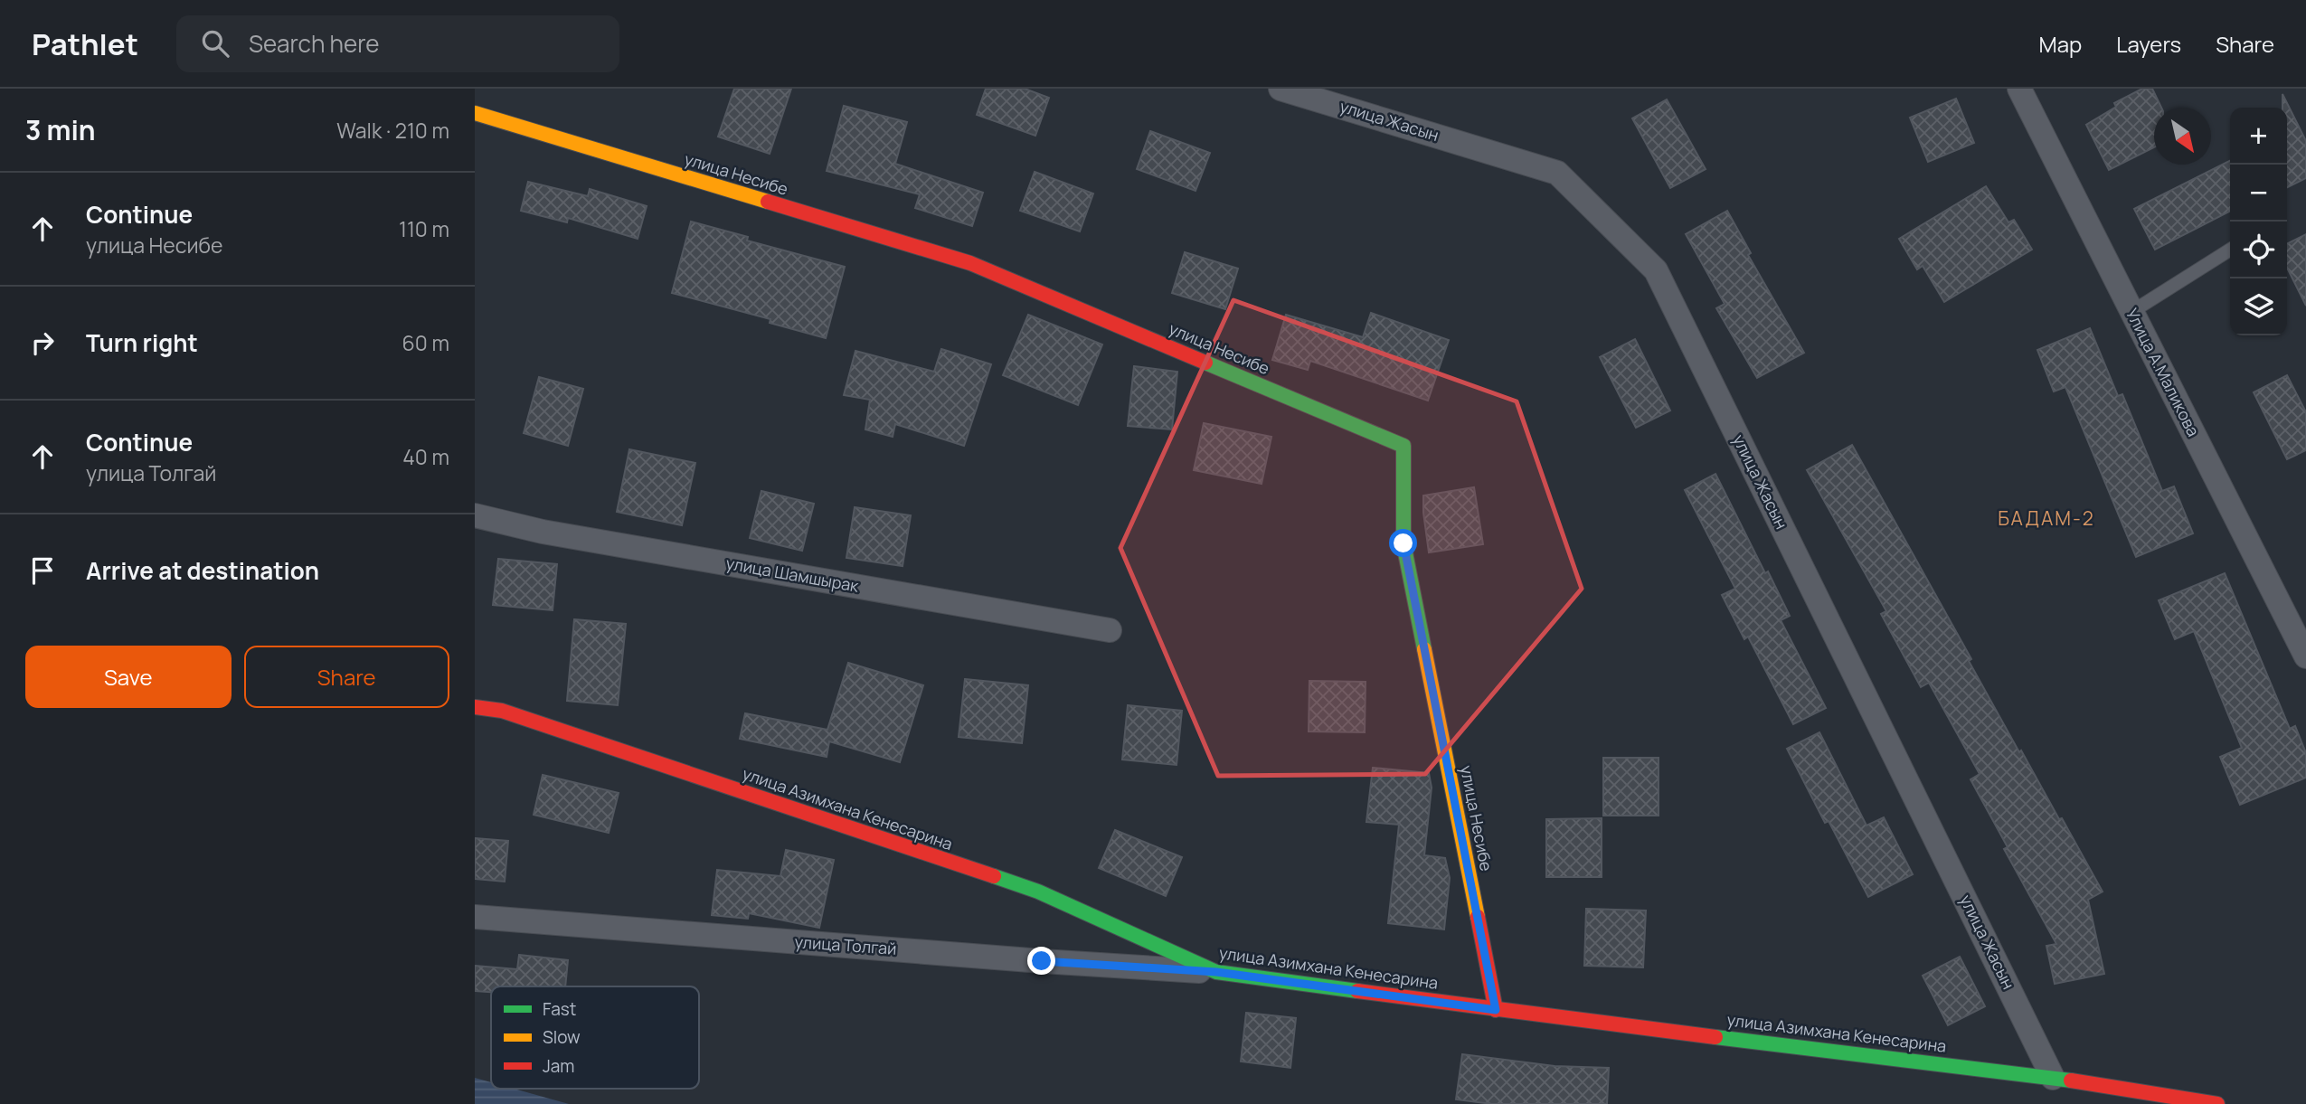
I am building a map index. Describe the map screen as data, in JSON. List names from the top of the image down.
{
  "streets": {
    "street": [
      "улица Жасын",
      "улица Несибе",
      "Улица А.Маликова",
      "улица Шамшырак",
      "улица Азимхана Кенесарина",
      "улица Толгай"
    ]
  },
  "crossings": [
    ["улица Жасын", "улица Азимхана Кенесарина"],
    ["улица Несибе", "улица Азимхана Кенесарина"],
    ["улица Азимхана Кенесарина", "улица Толгай"]
  ],
  "districts": ["БАДАМ-2"],
  "legend": ["Fast", "Slow", "Jam"],
  "north": "bottom right",
  "page": {
    "header": "Pathlet",
    "search": "Search here",
    "nav": ["Map", "Layers", "Share"],
    "heading": ["3 min", "Walk · 210 m"],
    "map_buttons": ["+", "−"],
    "list": [
      ["Continue", "улица Несибе", "110 m"],
      ["Turn right", "60 m"],
      ["Continue", "улица Толгай", "40 m"],
      "Arrive at destination"
    ],
    "buttons": ["Save", "Share"]
  }
}
